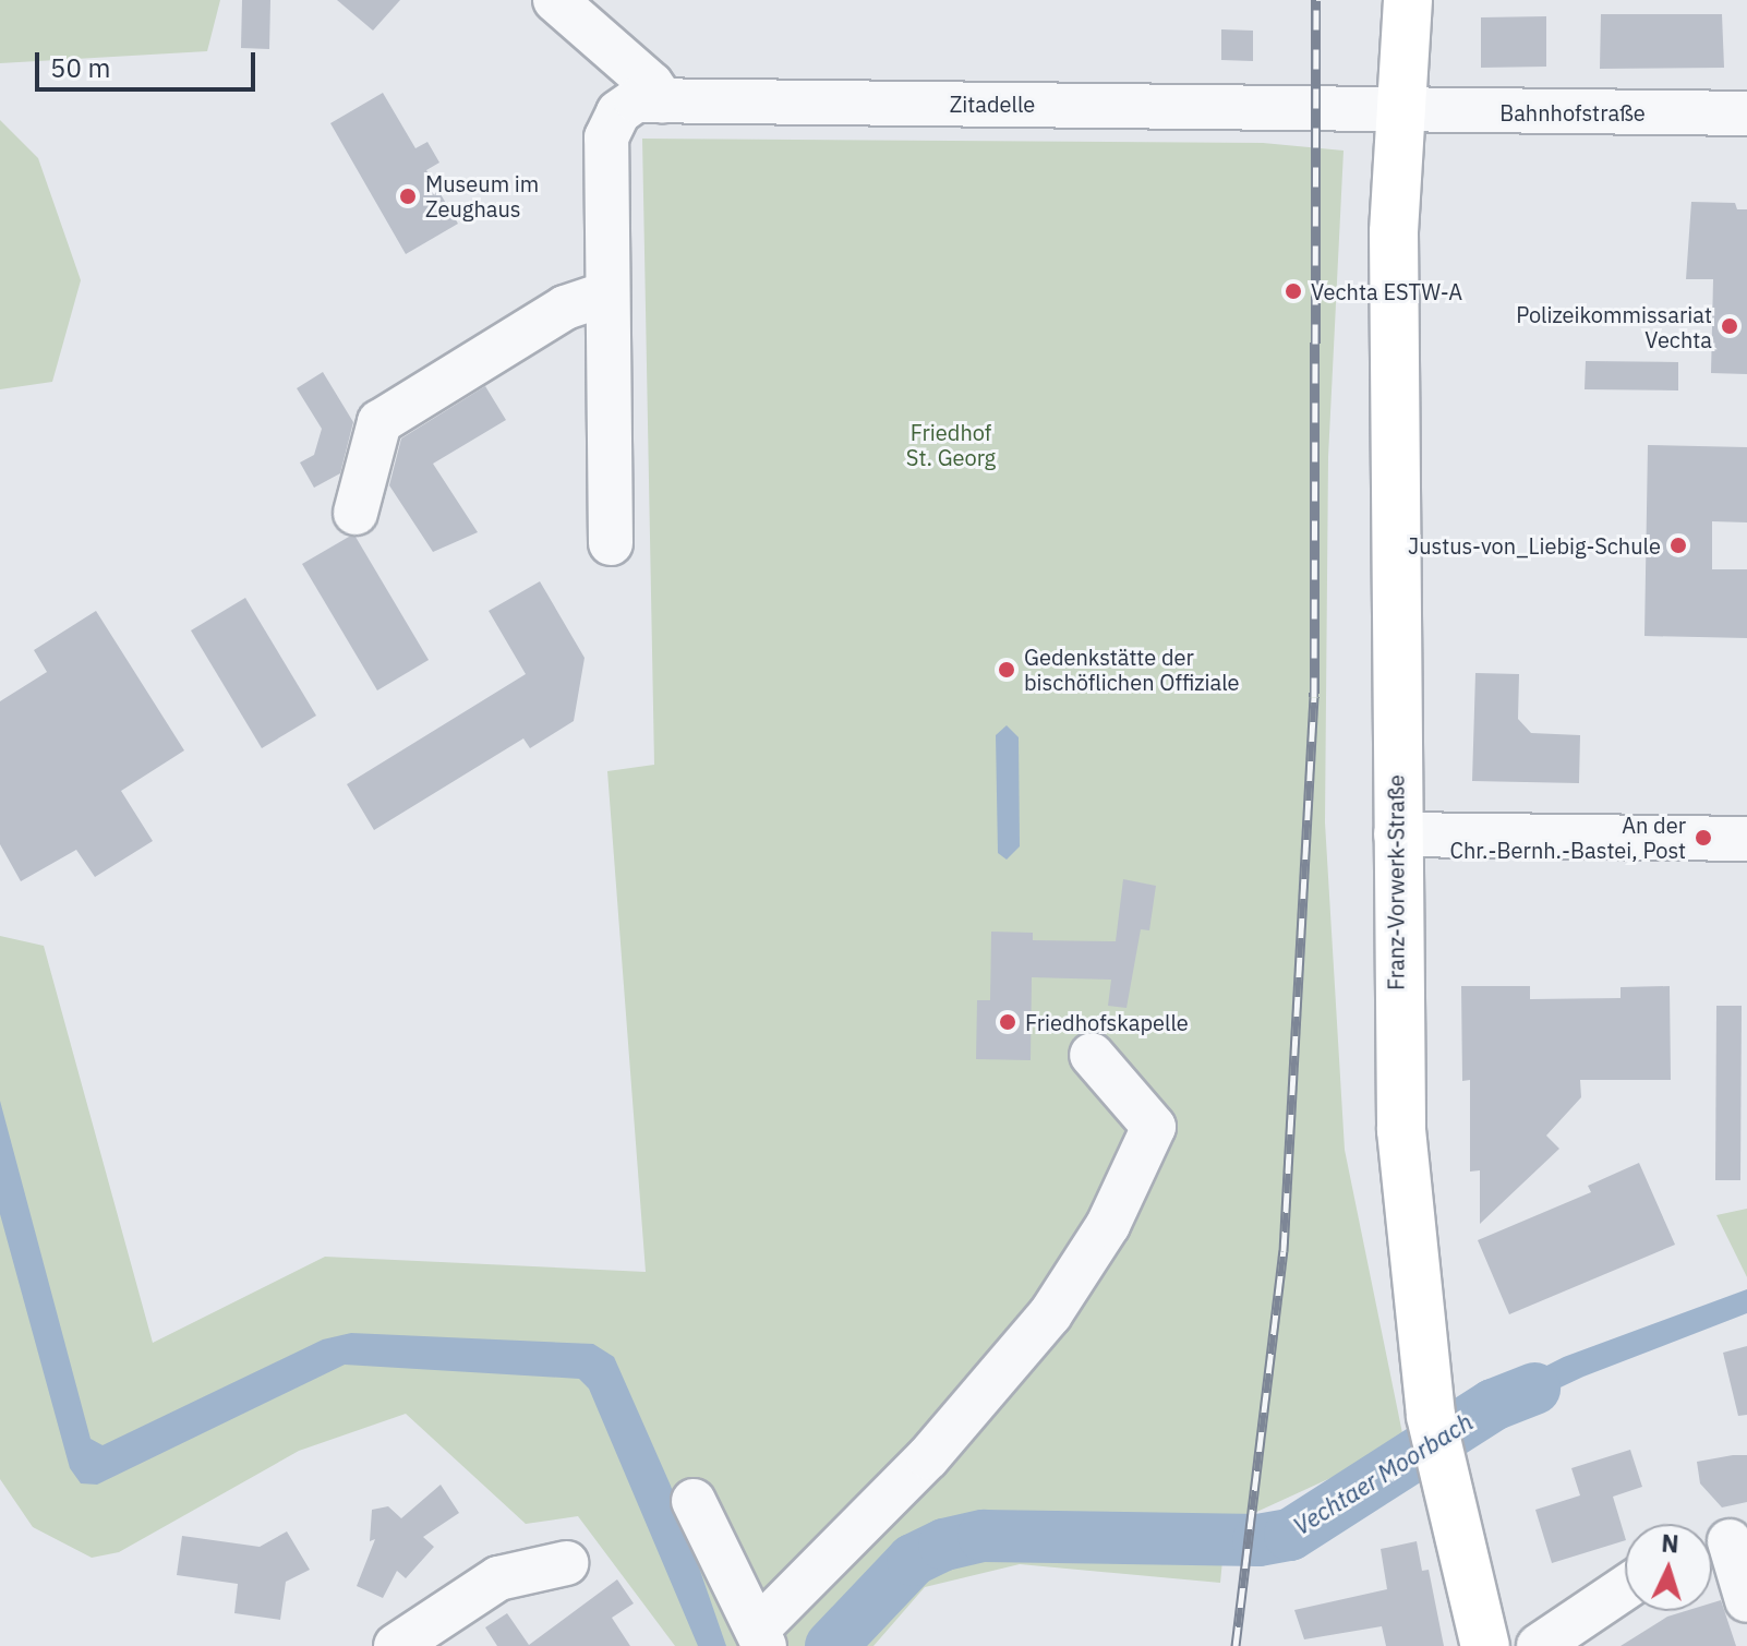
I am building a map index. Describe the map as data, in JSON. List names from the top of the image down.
{
  "streets": {
    "main road": ["Franz-Vorwerk-Straße"],
    "street": ["Zitadelle", "Bahnhofstraße"]
  },
  "crossings": [
    ["Zitadelle", "Bahnhofstraße"],
    ["Zitadelle", "Franz-Vorwerk-Straße"],
    ["Bahnhofstraße", "Franz-Vorwerk-Straße"]
  ],
  "water": ["Vechtaer Moorbach"],
  "parks": ["Friedhof St. Georg"],
  "places": [
    "Museum im Zeughaus",
    "Vechta ESTW-A",
    "Polizeikommissariat Vechta",
    "Justus-von_Liebig-Schule",
    "Gedenkstätte der bischöflichen Offiziale",
    "An der Chr.-Bernh.-Bastei, Post",
    "Friedhofskapelle"
  ],
  "scale_bar": "50 m",
  "north": "top"
}
